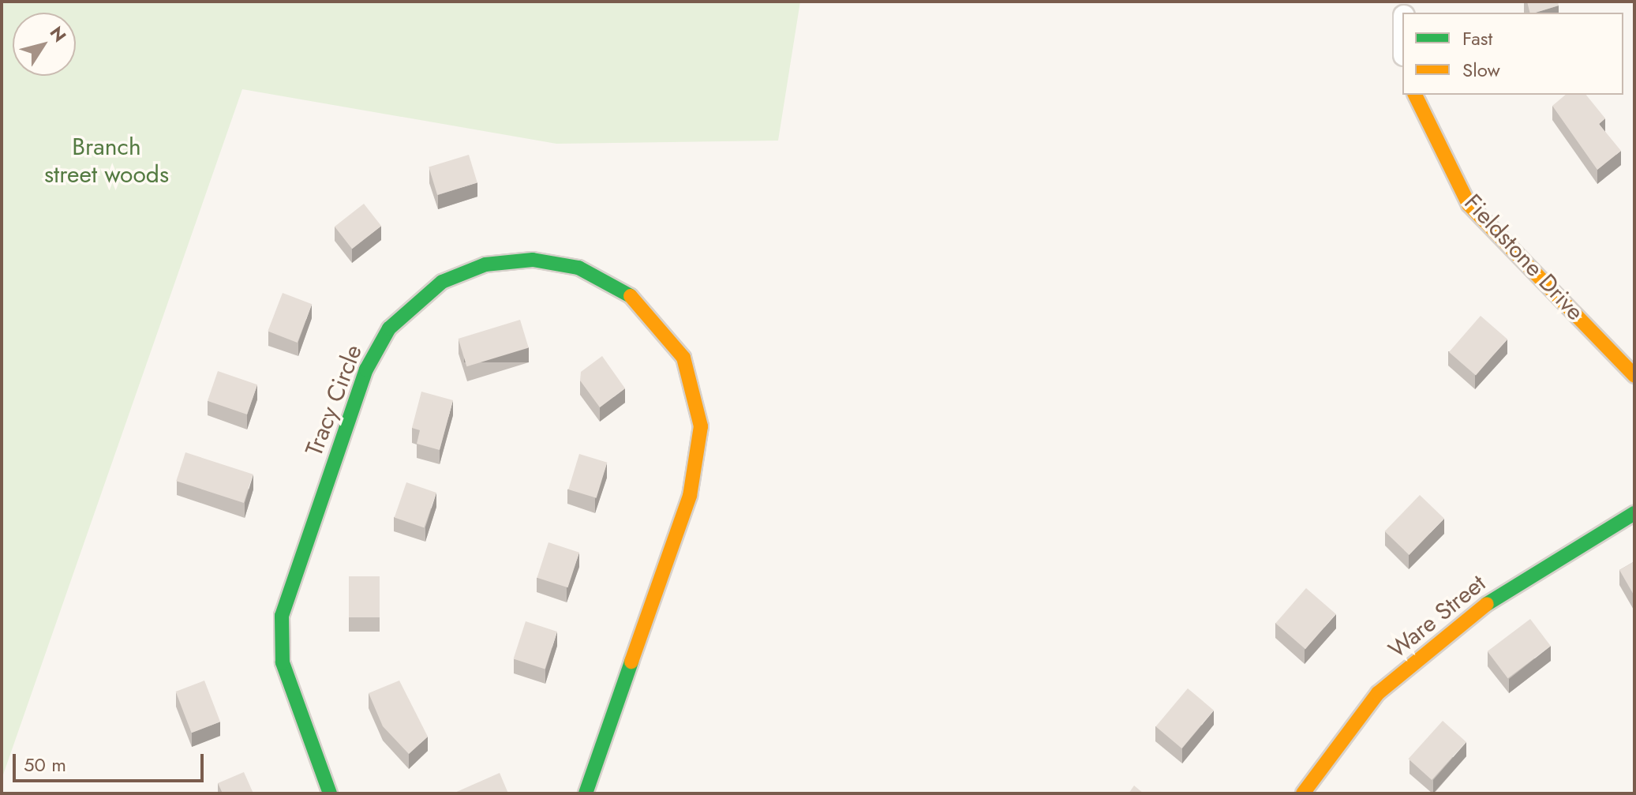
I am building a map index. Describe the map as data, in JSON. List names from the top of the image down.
{
  "streets": {
    "street": ["Fieldstone Drive", "Tracy Circle", "Ware Street"]
  },
  "parks": ["Branch street woods"],
  "legend": ["Fast", "Slow"],
  "scale_bar": "50 m",
  "north": "top right"
}
